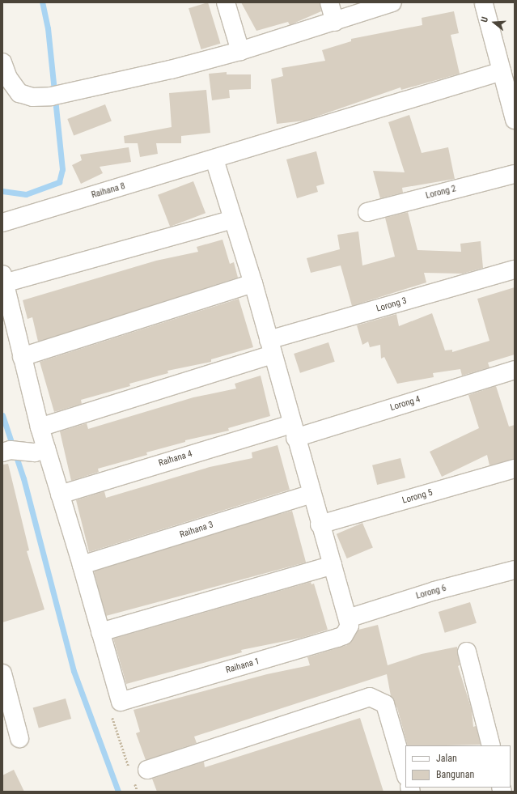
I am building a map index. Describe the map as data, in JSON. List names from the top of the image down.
{
  "streets": {
    "street": [
      "Raihana 8",
      "Lorong 2",
      "Lorong 3",
      "Lorong 4",
      "Raihana 4",
      "Lorong 5",
      "Raihana 3",
      "Lorong 6",
      "Raihana 1"
    ]
  },
  "crossings": [
    ["Lorong 4", "Raihana 4"],
    ["Lorong 6", "Raihana 1"]
  ],
  "legend": ["Jalan", "Bangunan"],
  "north": "left"
}
